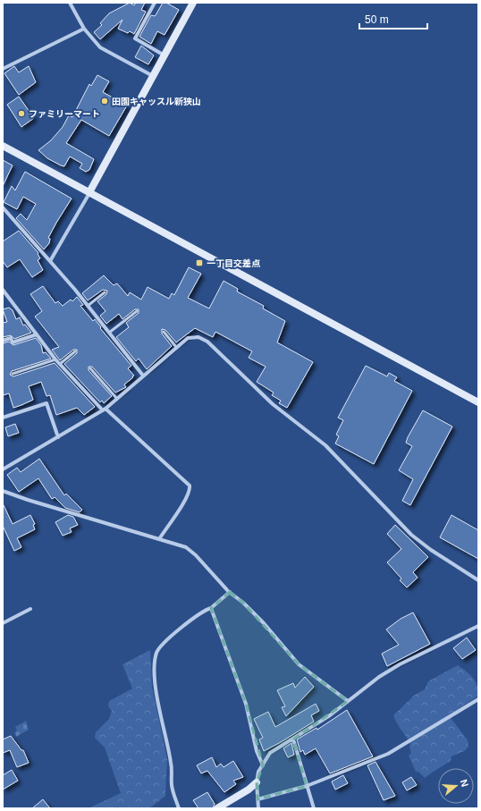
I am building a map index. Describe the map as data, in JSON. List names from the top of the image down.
{
  "places": {
    "other": ["田園キャッスル新狭山", "ファミリーマート"],
    "transit": ["一丁目交差点"]
  },
  "scale_bar": "50 m",
  "north": "right"
}
